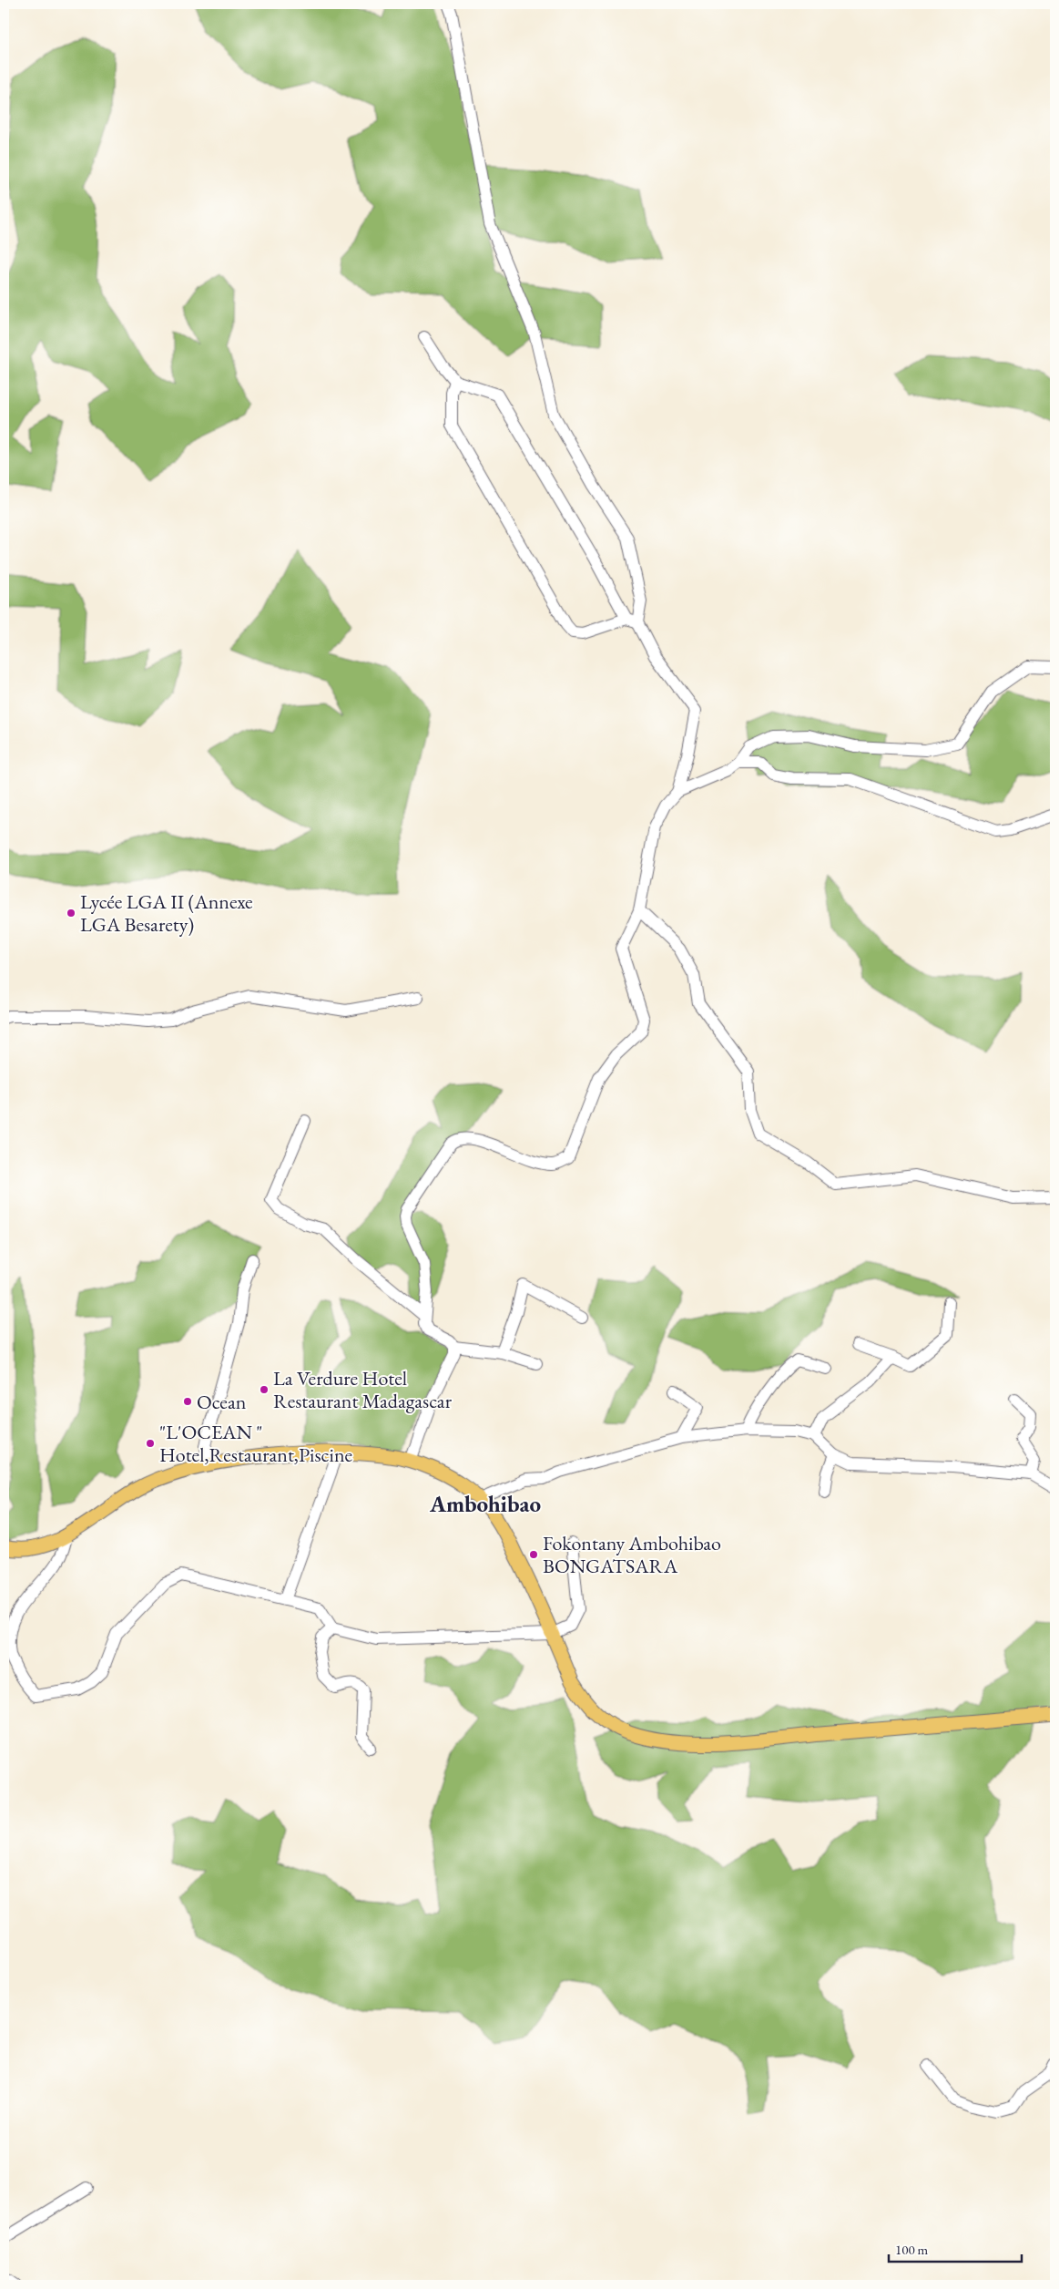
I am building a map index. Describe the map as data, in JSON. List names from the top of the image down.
{
  "districts": ["Ambohibao"],
  "places": [
    "Lycée LGA II (Annexe LGA Besarety)",
    "La Verdure Hotel Restaurant Madagascar",
    "Ocean",
    "\"L'OCEAN \" Hotel,Restaurant,Piscine",
    "Fokontany Ambohibao BONGATSARA"
  ],
  "scale_bar": "100 m"
}
